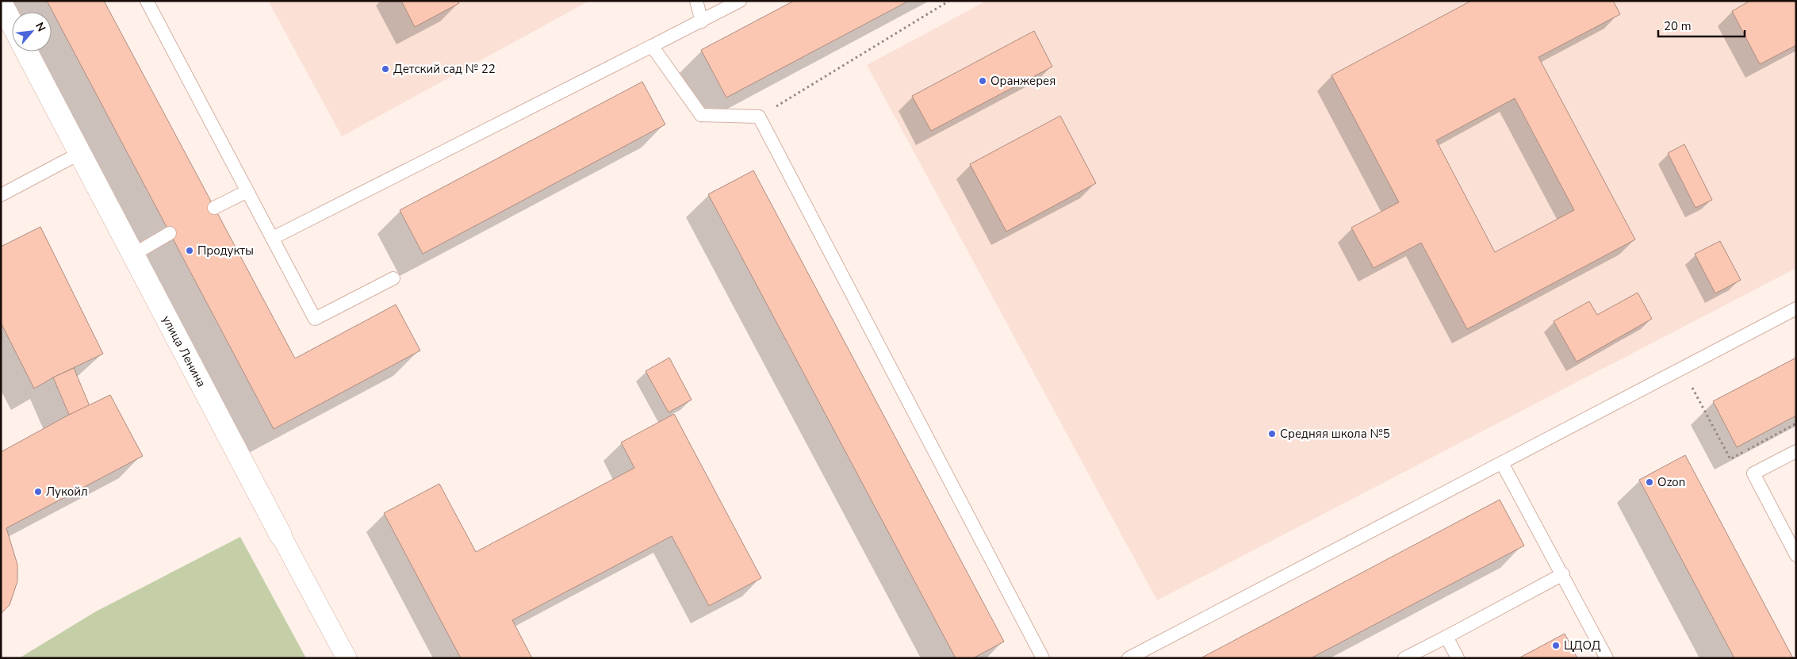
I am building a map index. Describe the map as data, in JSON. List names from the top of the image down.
{
  "streets": {
    "street": ["улица Ленина"]
  },
  "places": [
    "Детский сад № 22",
    "Оранжерея",
    "Продукты",
    "Средняя школа №5",
    "Ozon",
    "Лукойл",
    "ЦДОД"
  ],
  "scale_bar": "20 m",
  "north": "top right"
}
